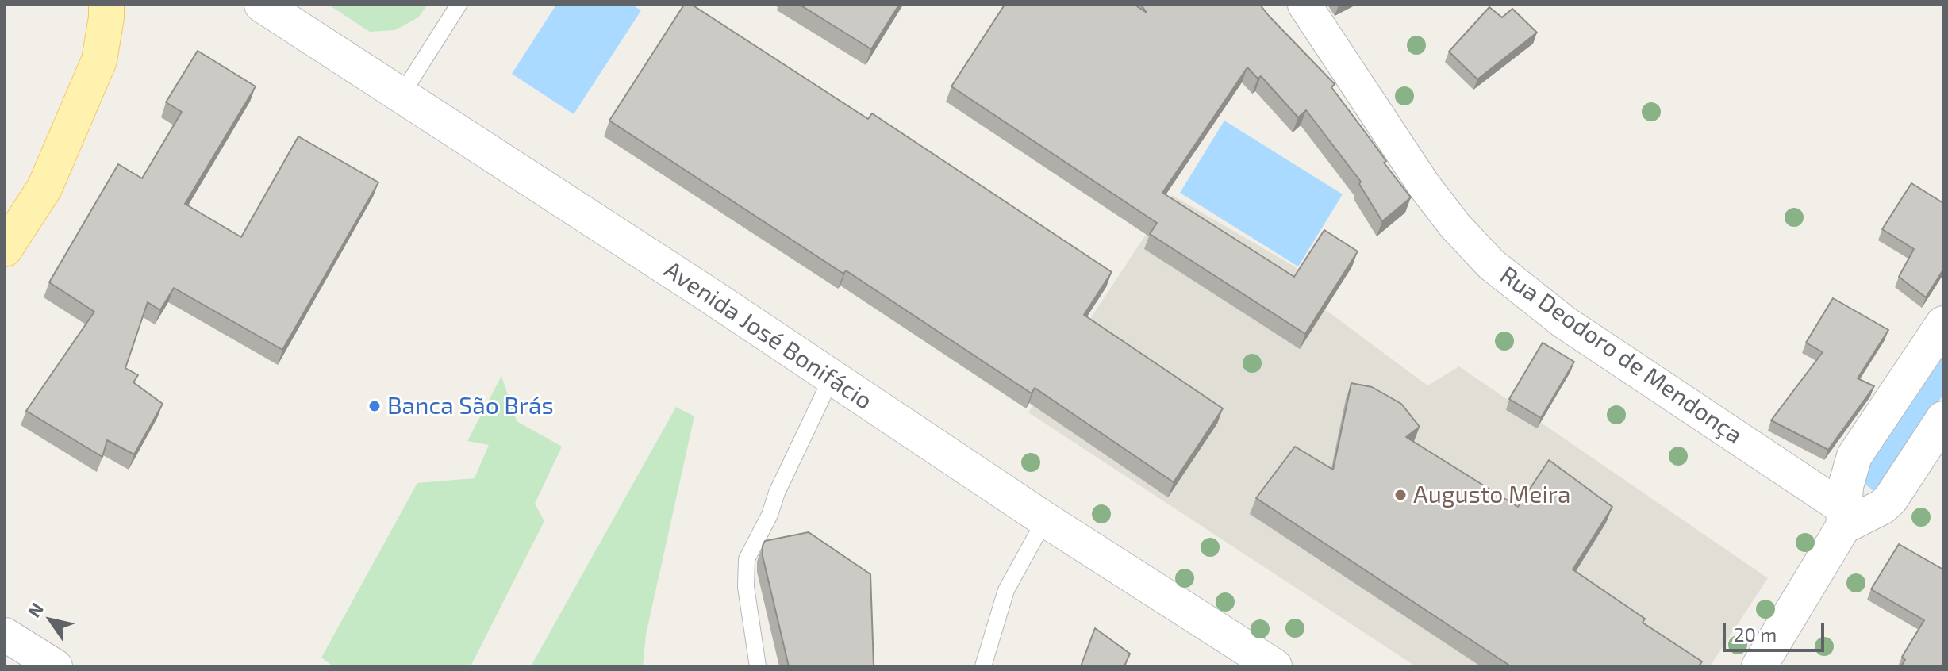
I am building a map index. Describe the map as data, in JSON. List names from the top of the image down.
{
  "streets": {
    "main road": ["Avenida José Bonifácio"],
    "street": ["Rua Deodoro de Mendonça"]
  },
  "places": ["Banca São Brás", "Augusto Meira"],
  "scale_bar": "20 m",
  "north": "top left"
}
